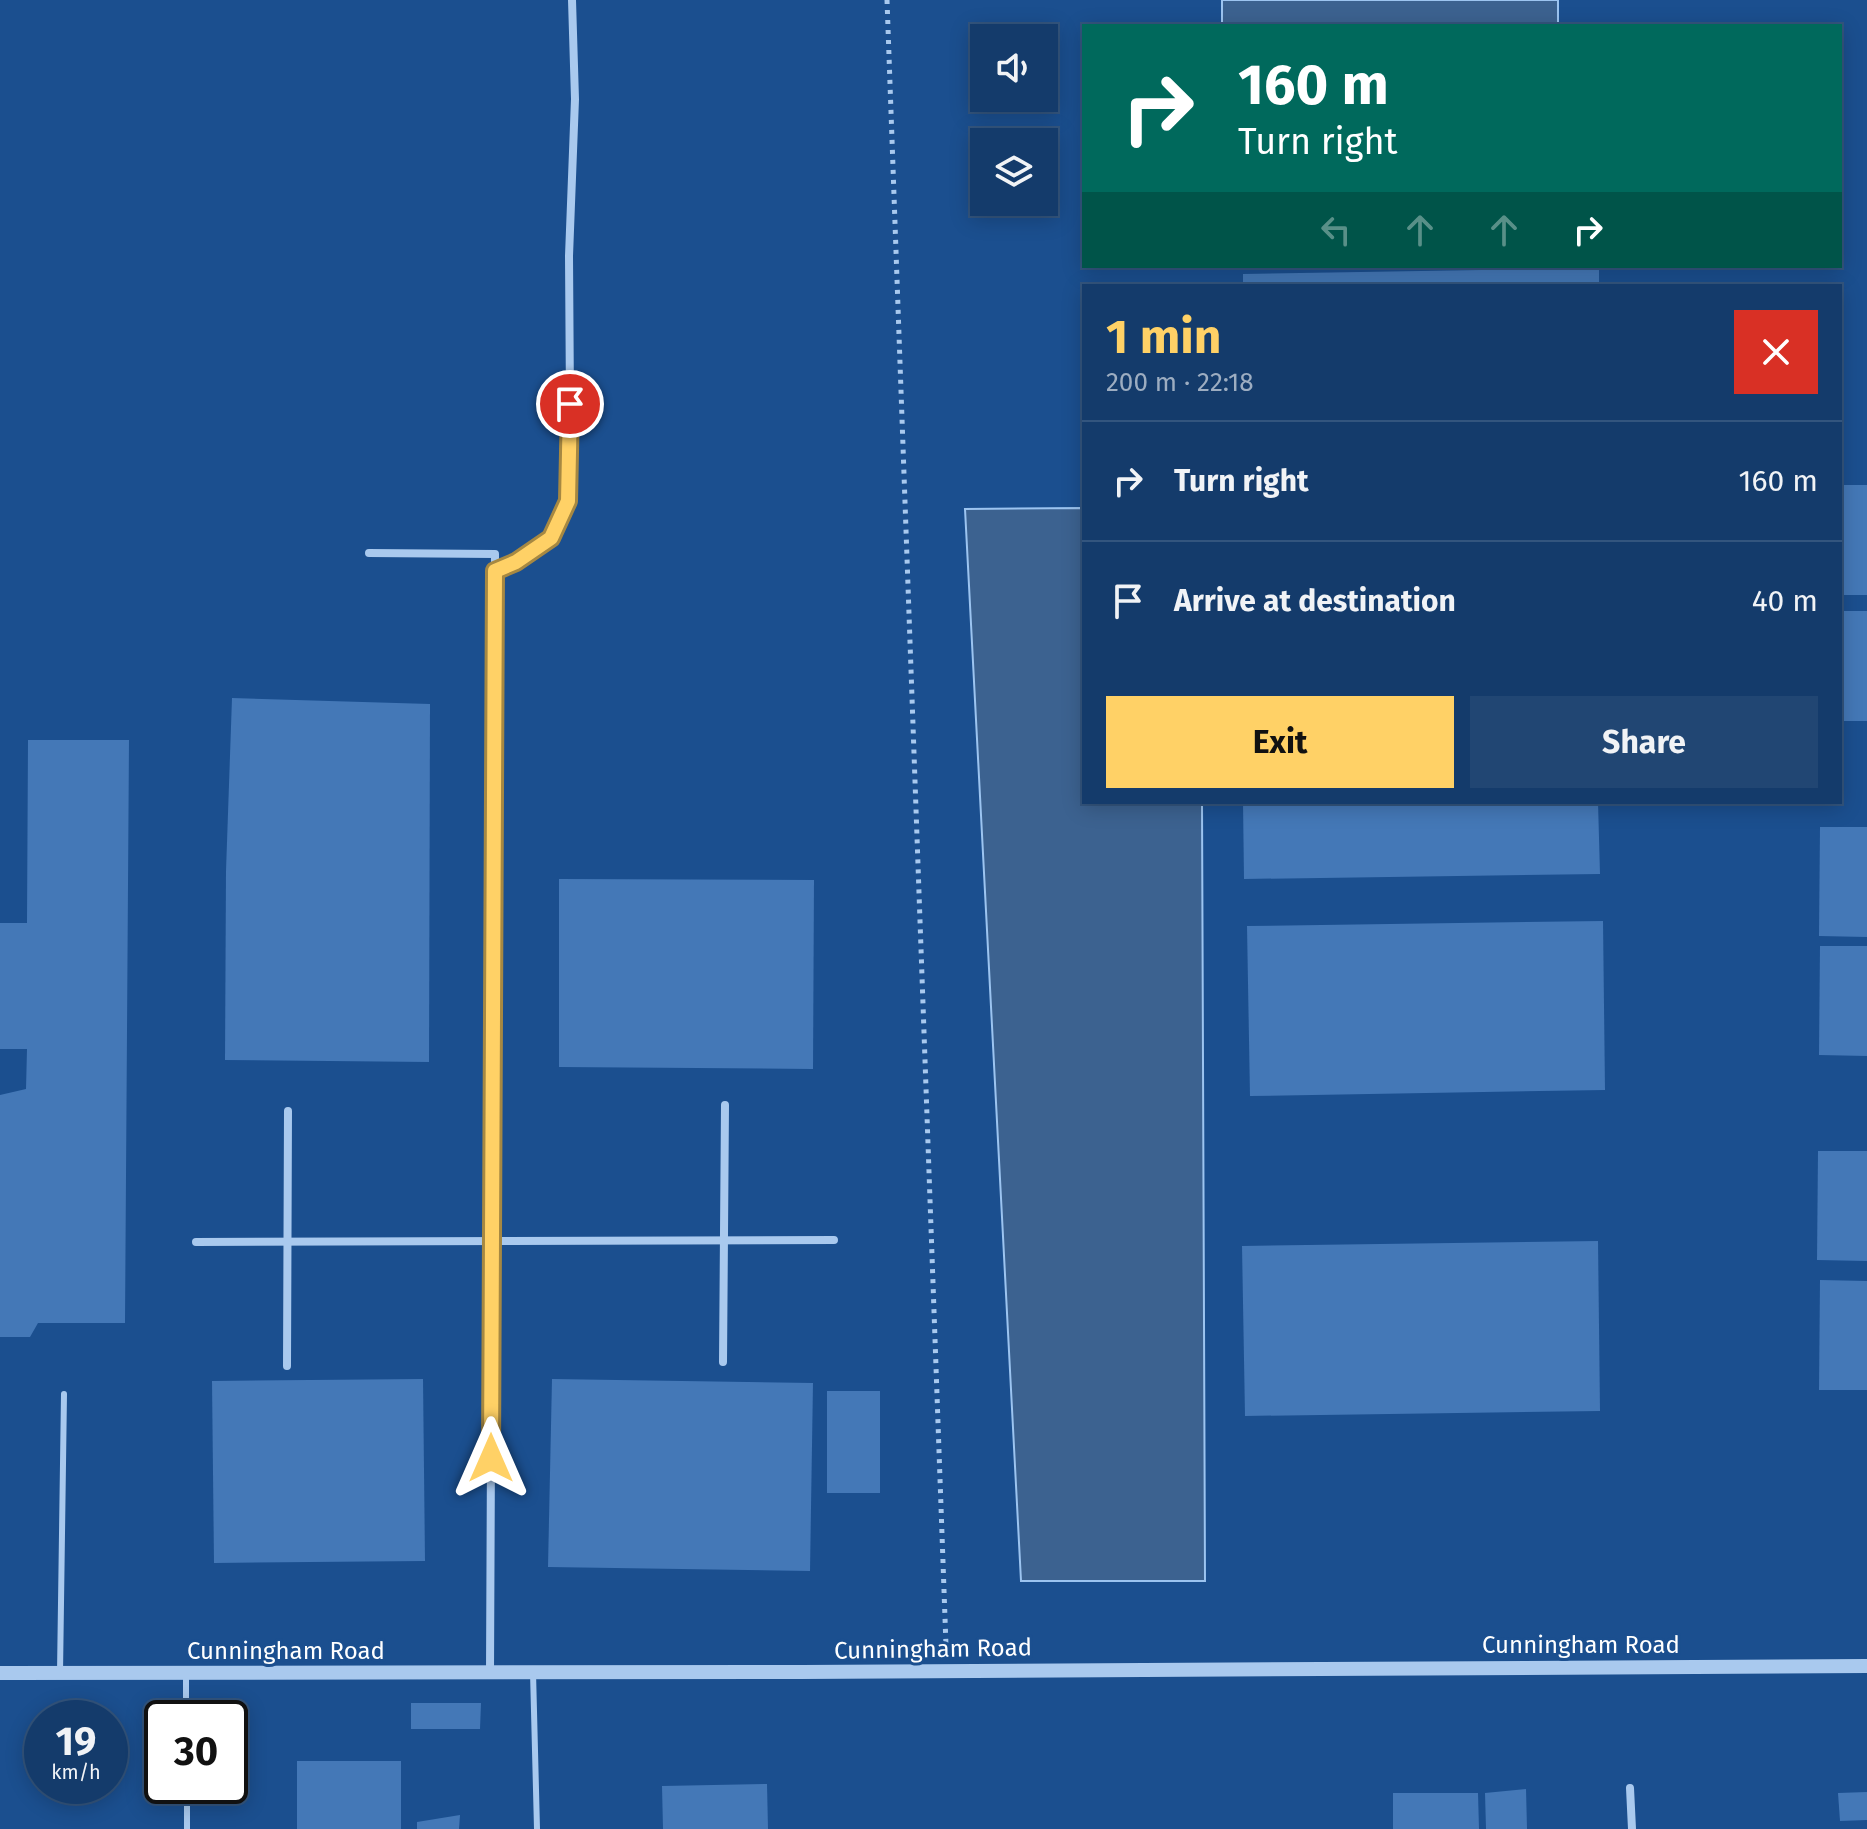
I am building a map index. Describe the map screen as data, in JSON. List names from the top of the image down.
{
  "streets": {
    "street": ["Cunningham Road"]
  },
  "page": {
    "turn": ["160 m", "Turn right"],
    "heading": ["1 min", "200 m · 22:18"],
    "list": [
      {
        "name": "Turn right",
        "value": "160 m"
      },
      {
        "name": "Arrive at destination",
        "value": "40 m"
      }
    ],
    "buttons": ["Exit", "Share"],
    "speed": "19 km/h",
    "limit": "30"
  }
}
